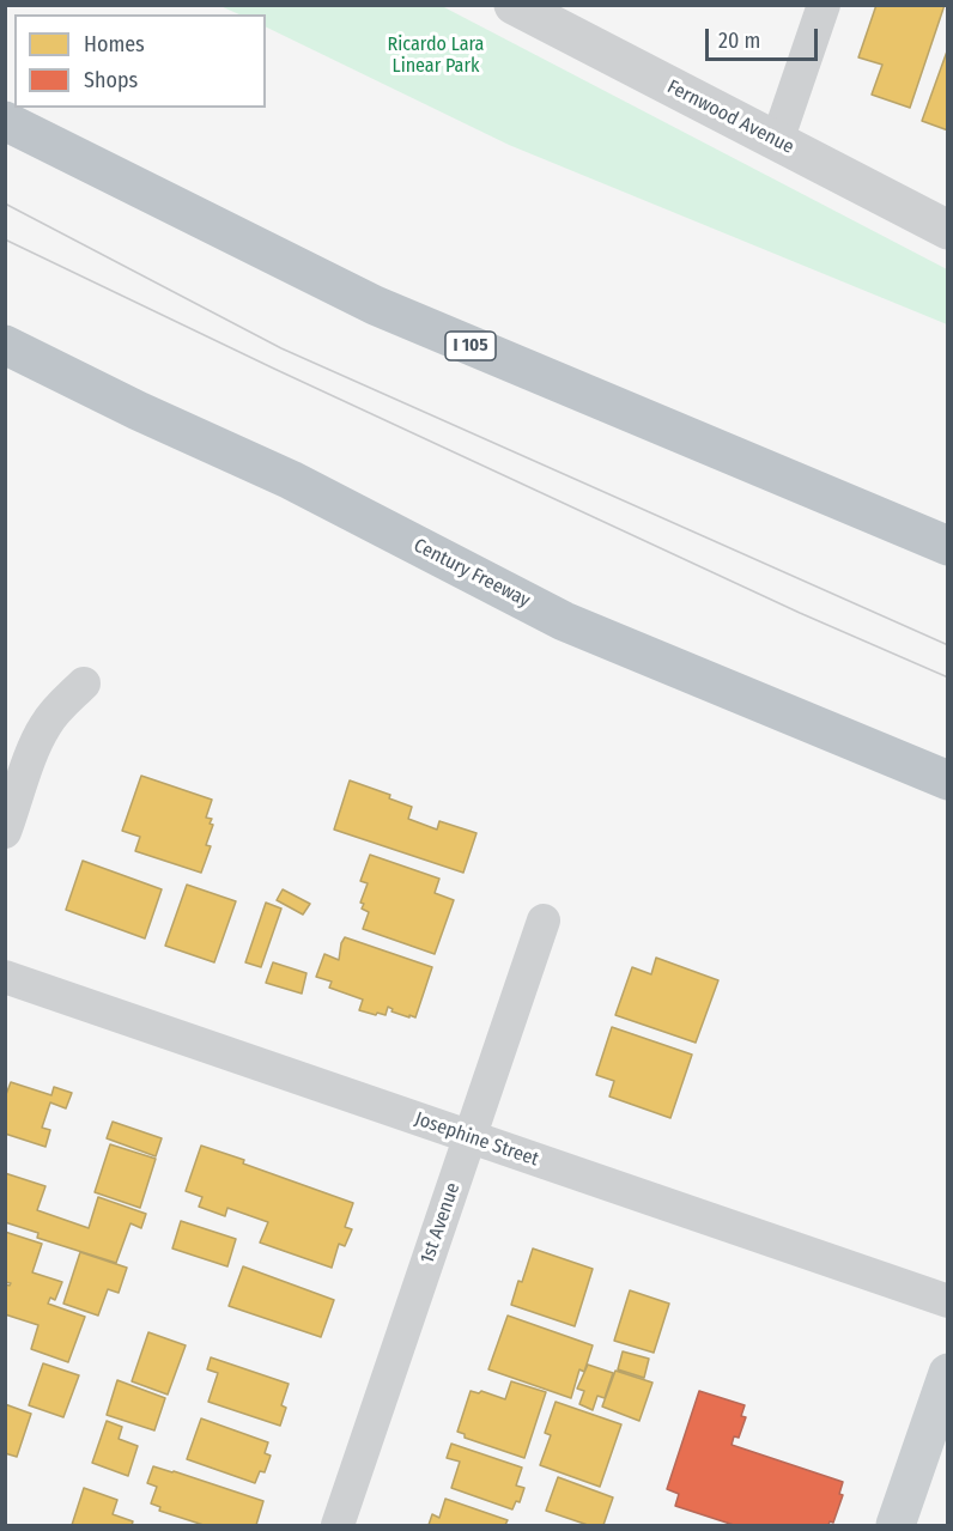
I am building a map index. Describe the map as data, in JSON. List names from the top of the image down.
{
  "streets": {
    "highway": ["I 105", "Century Freeway"],
    "street": ["Fernwood Avenue", "Josephine Street", "1st Avenue"]
  },
  "crossings": [
    ["Josephine Street", "1st Avenue"]
  ],
  "parks": ["Ricardo Lara Linear Park"],
  "legend": ["Homes", "Shops"],
  "scale_bar": "20 m"
}
